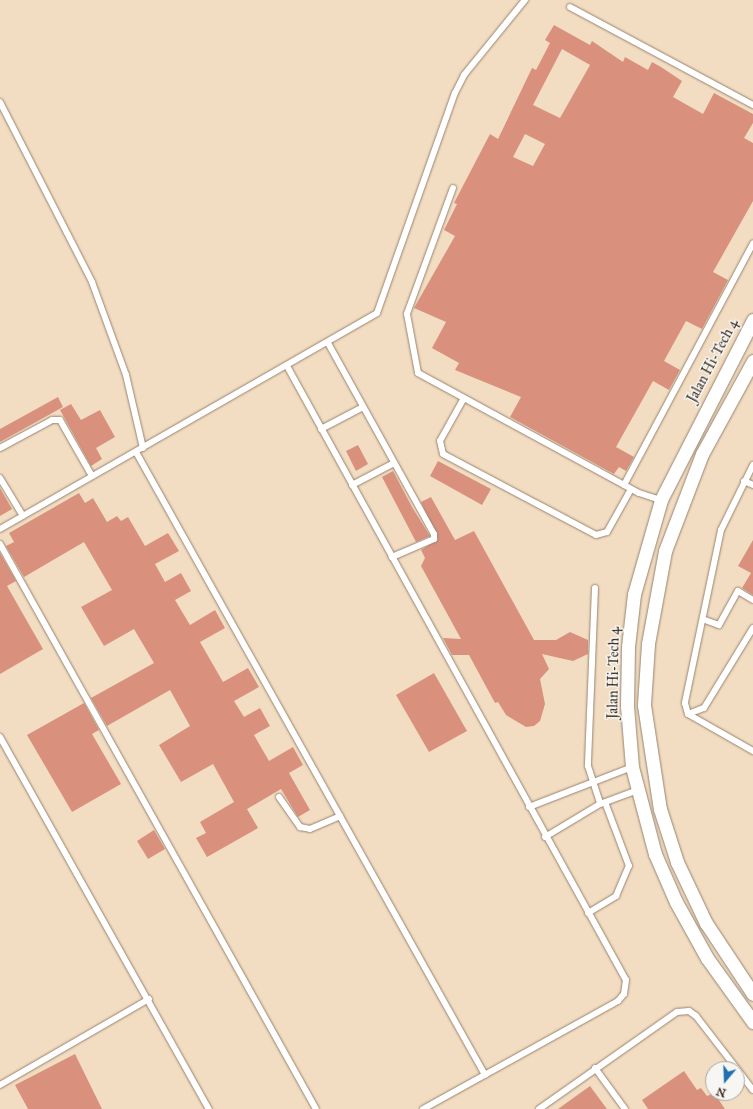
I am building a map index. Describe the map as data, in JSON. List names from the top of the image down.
{
  "streets": {
    "street": ["Jalan Hi-Tech 4"]
  },
  "north": "bottom"
}
